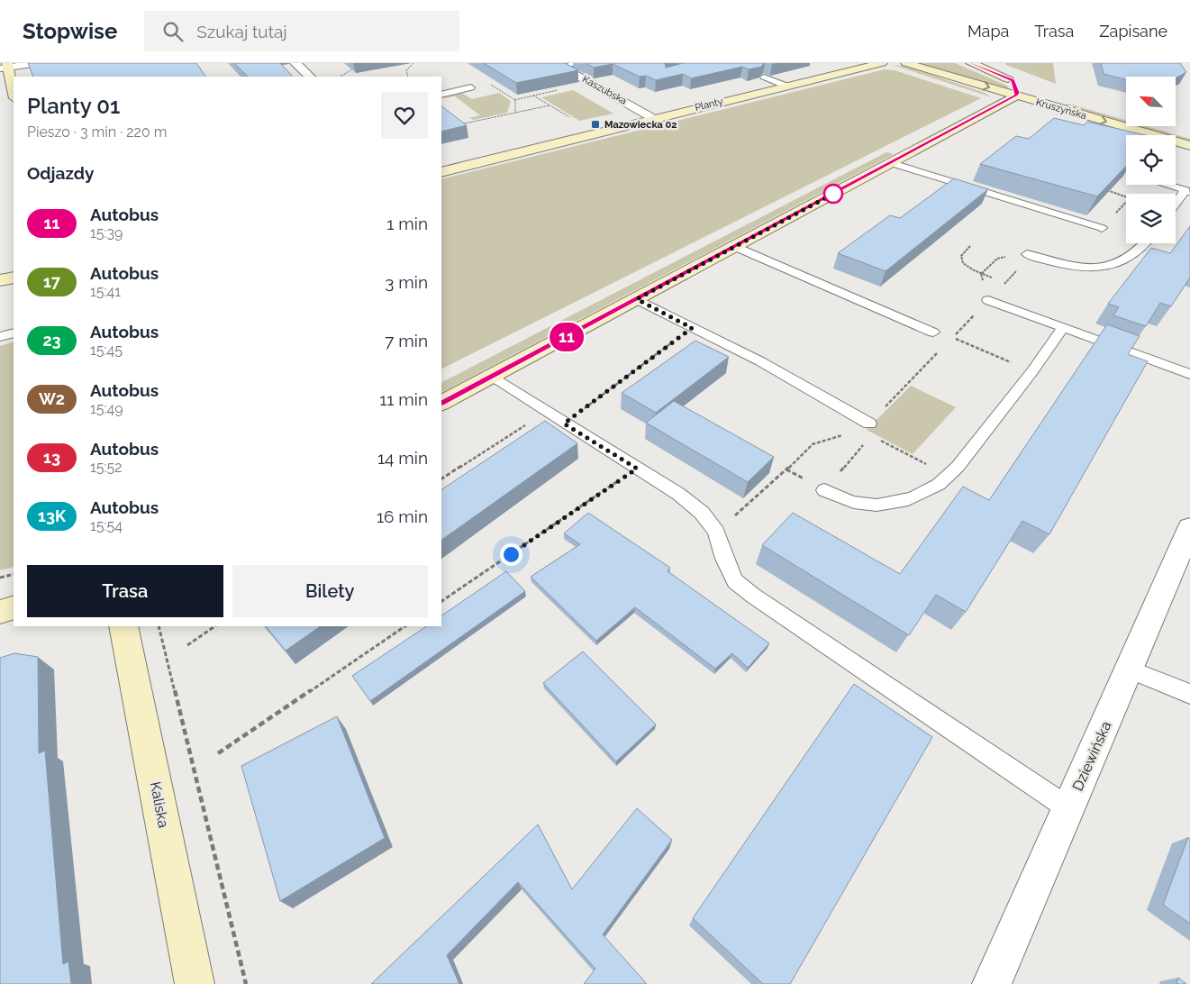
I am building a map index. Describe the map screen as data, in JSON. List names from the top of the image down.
{
  "streets": {
    "street": [
      "Kaszubska",
      "Planty",
      "Kruszyńska",
      "Dziewińska",
      "Kaliska"
    ]
  },
  "crossings": [
    ["Kaszubska", "Planty"]
  ],
  "places": {
    "transit": ["Mazowiecka 02"]
  },
  "lines": ["bus line 11"],
  "north": "top left",
  "page": {
    "header": "Stopwise",
    "search": "Szukaj tutaj",
    "nav": ["Mapa", "Trasa", "Zapisane"],
    "on_map": "11",
    "heading": [
      ["Planty 01", "Pieszo · 3 min · 220 m"],
      "Odjazdy"
    ],
    "list": [
      {
        "mark": "11",
        "name": "Autobus",
        "note": "15:39",
        "value": "1 min"
      },
      {
        "mark": "17",
        "name": "Autobus",
        "note": "15:41",
        "value": "3 min"
      },
      {
        "mark": "23",
        "name": "Autobus",
        "note": "15:45",
        "value": "7 min"
      },
      {
        "mark": "W2",
        "name": "Autobus",
        "note": "15:49",
        "value": "11 min"
      },
      {
        "mark": "13",
        "name": "Autobus",
        "note": "15:52",
        "value": "14 min"
      },
      {
        "mark": "13K",
        "name": "Autobus",
        "note": "15:54",
        "value": "16 min"
      }
    ],
    "buttons": ["Trasa", "Bilety"]
  }
}
